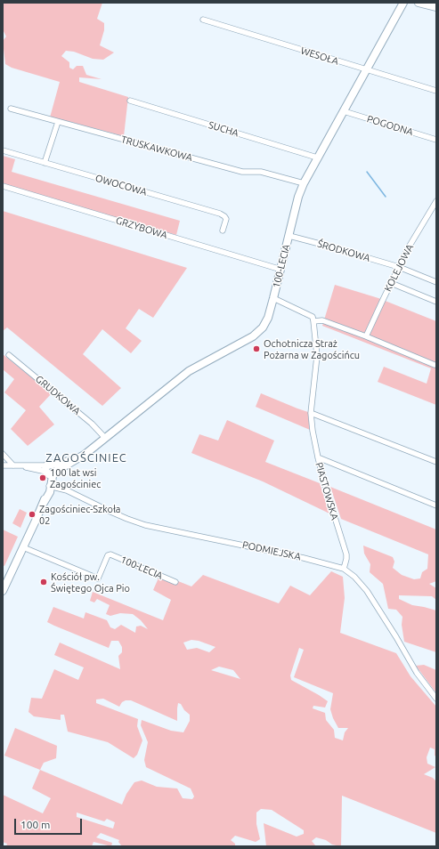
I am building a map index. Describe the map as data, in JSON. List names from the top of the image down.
{
  "streets": {
    "street": [
      "WESOŁA",
      "POGODNA",
      "SUCHA",
      "TRUSKAWKOWA",
      "OWOCOWA",
      "GRZYBOWA",
      "ŚRODKOWA",
      "100-LECIA",
      "KOLEJOWA",
      "GRUDKOWA",
      "PIASTOWSKA",
      "PODMIEJSKA"
    ]
  },
  "crossings": [
    ["WESOŁA", "100-LECIA"],
    ["POGODNA", "100-LECIA"],
    ["SUCHA", "100-LECIA"],
    ["TRUSKAWKOWA", "100-LECIA"],
    ["GRZYBOWA", "100-LECIA"],
    ["ŚRODKOWA", "100-LECIA"],
    ["ŚRODKOWA", "KOLEJOWA"],
    ["100-LECIA", "GRUDKOWA"],
    ["PIASTOWSKA", "PODMIEJSKA"]
  ],
  "districts": ["ZAGOŚCINIEC"],
  "places": [
    "Ochotnicza Straż Pożarna w Zagościńcu",
    "100 lat wsi Zagościniec",
    "Zagościniec-Szkoła 02",
    "Kościół pw. Świętego Ojca Pio"
  ],
  "scale_bar": "100 m"
}
